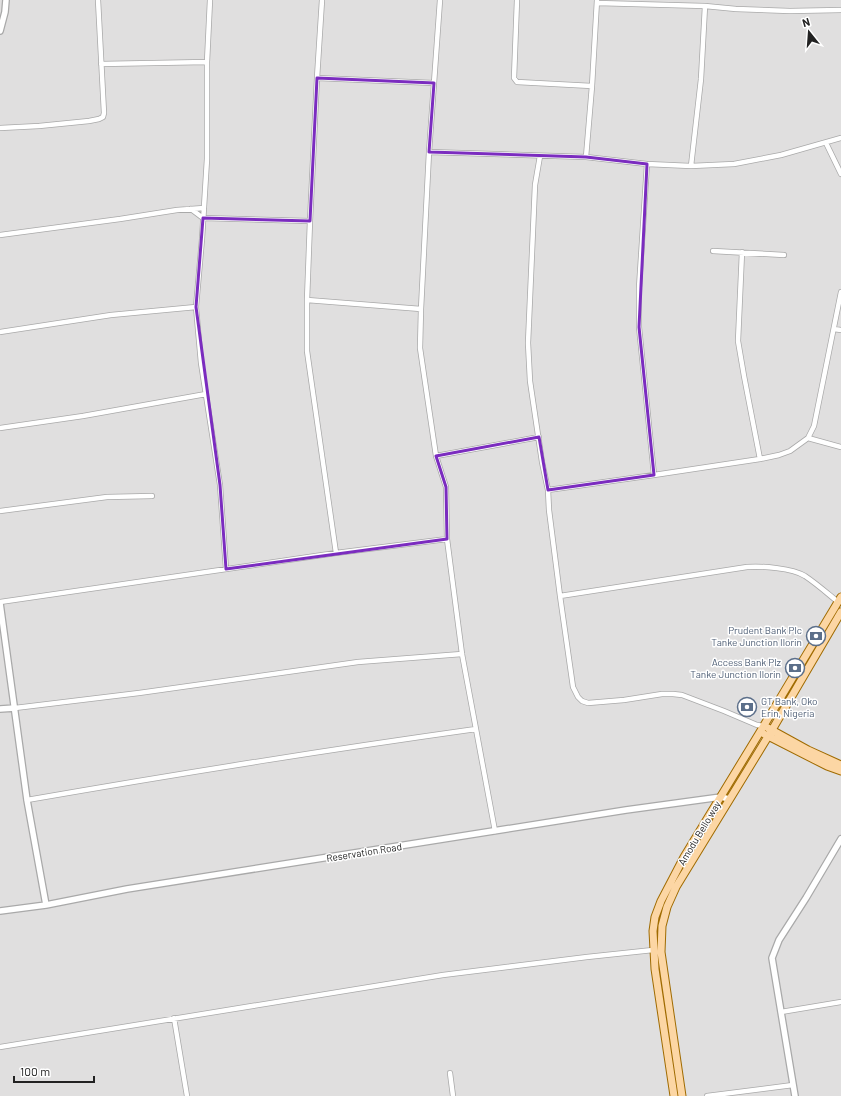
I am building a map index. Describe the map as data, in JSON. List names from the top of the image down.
{
  "streets": {
    "main road": ["Amodu Bello way"],
    "street": ["Reservation Road"]
  },
  "crossings": [
    ["Amodu Bello way", "Reservation Road"]
  ],
  "places": {
    "bank": ["Prudent Bank Plc Tanke Junction Ilorin", "Access Bank Plz Tanke Junction Ilorin", "GT Bank, Oko Erin, Nigeria"]
  },
  "scale_bar": "100 m",
  "north": "top"
}
